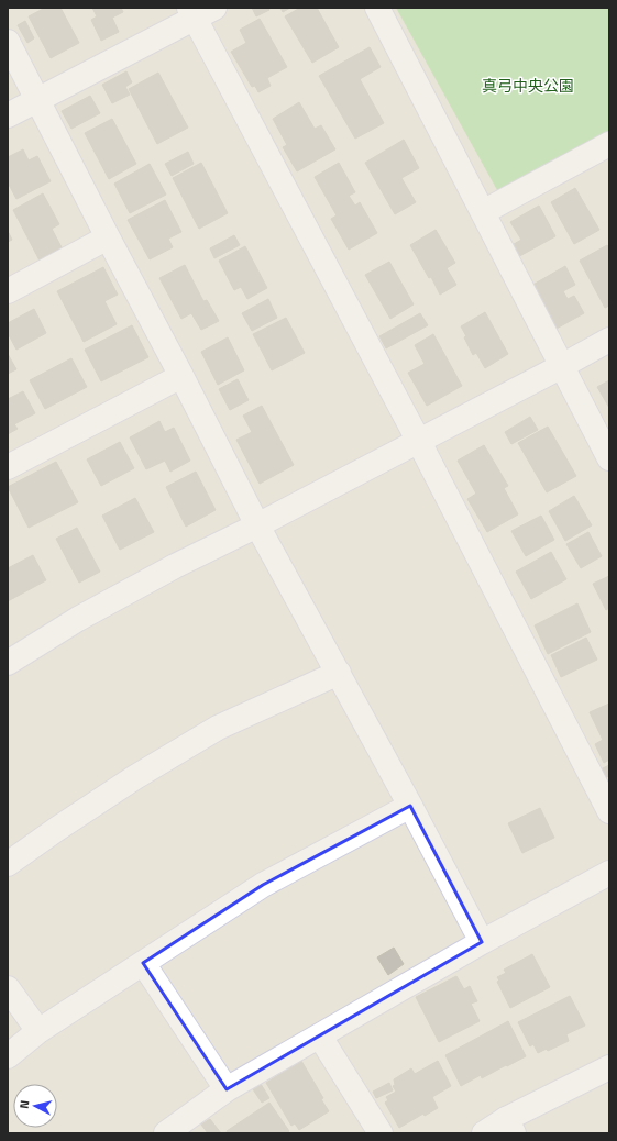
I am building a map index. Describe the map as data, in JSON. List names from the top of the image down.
{
  "parks": ["真弓中央公園"],
  "north": "left"
}
